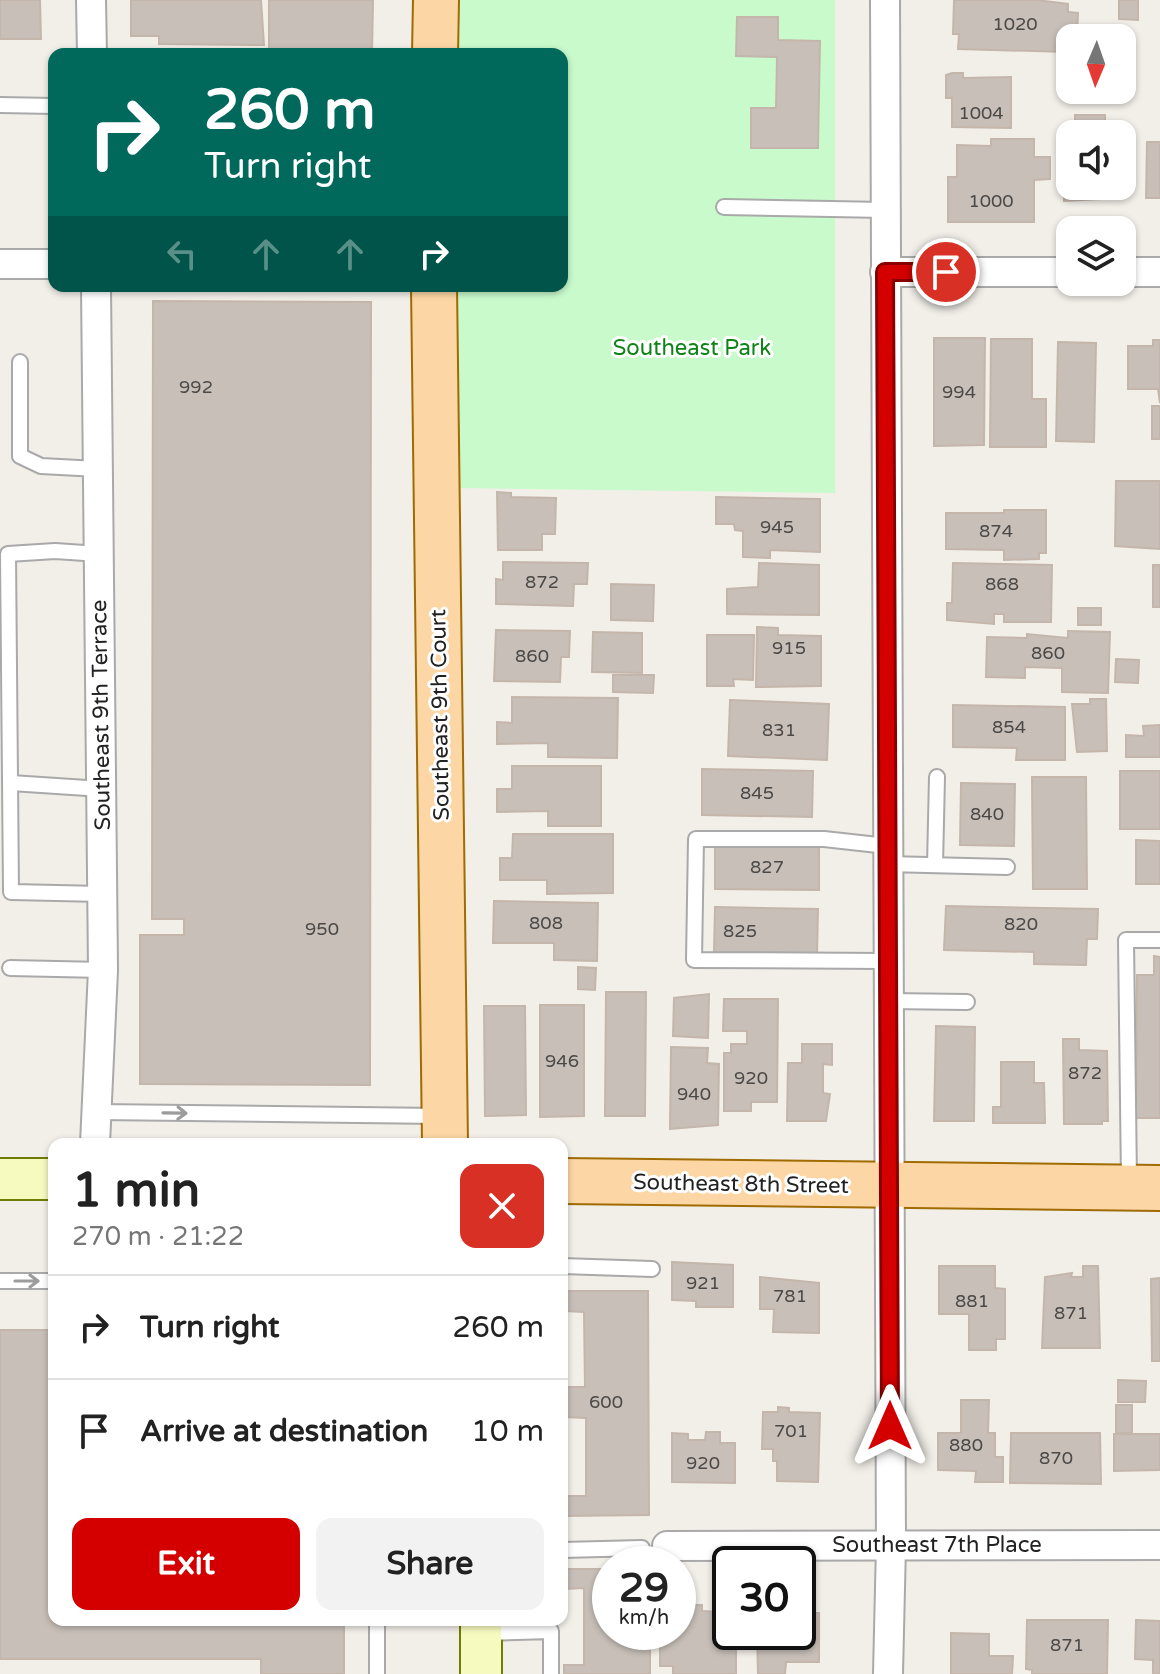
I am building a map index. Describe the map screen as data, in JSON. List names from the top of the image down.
{
  "streets": {
    "main road": ["Southeast 9th Court", "Southeast 8th Street"],
    "street": ["Southeast 9th Terrace", "Southeast 7th Place"]
  },
  "parks": ["Southeast Park"],
  "house_numbers": [
    "1020",
    "1004",
    "1000",
    "992",
    "994",
    "945",
    "874",
    "872",
    "868",
    "915",
    "860",
    "860",
    "854",
    "831",
    "845",
    "840",
    "827",
    "808",
    "820",
    "950",
    "825",
    "946",
    "872",
    "920",
    "940",
    "921",
    "781",
    "881",
    "871",
    "600",
    "701",
    "880",
    "870",
    "920",
    "871"
  ],
  "north": "bottom",
  "page": {
    "turn": ["260 m", "Turn right"],
    "heading": ["1 min", "270 m · 21:22"],
    "list": [
      {
        "name": "Turn right",
        "value": "260 m"
      },
      {
        "name": "Arrive at destination",
        "value": "10 m"
      }
    ],
    "buttons": ["Exit", "Share"],
    "speed": "29 km/h",
    "limit": "30"
  }
}
